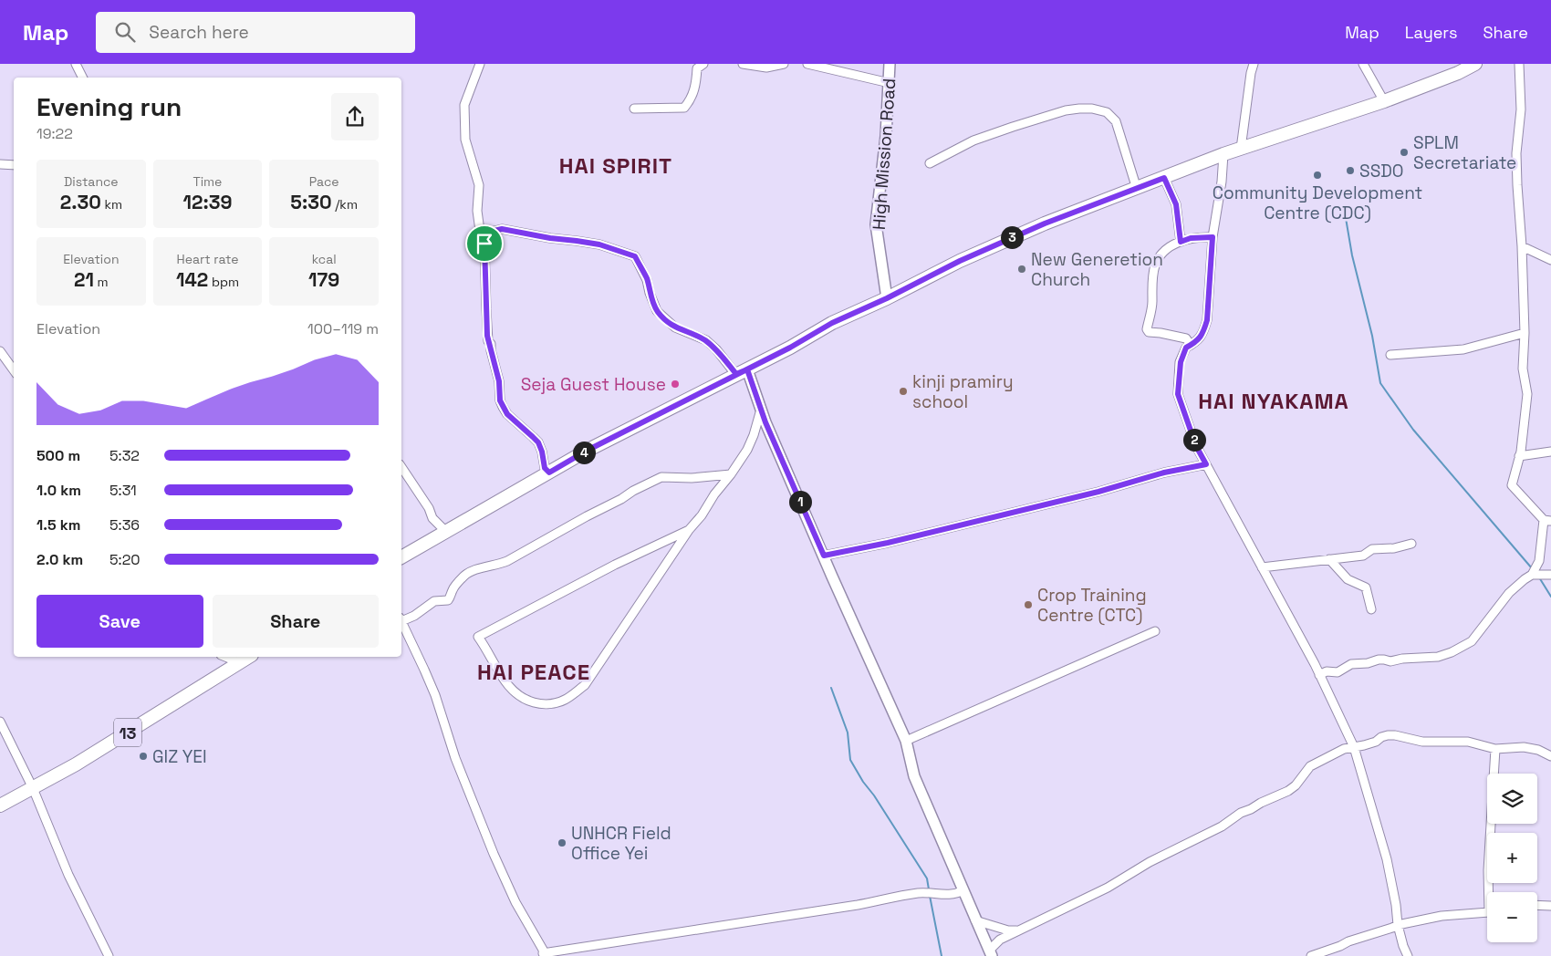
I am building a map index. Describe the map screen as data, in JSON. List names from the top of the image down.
{
  "streets": {
    "main road": ["13"],
    "street": ["High Mission Road"]
  },
  "districts": ["HAI SPIRIT", "HAI NYAKAMA", "HAI PEACE"],
  "places": [
    "SPLM Secretariate",
    "SSDO",
    "Community Development Centre (CDC)",
    "New Generetion Church",
    "Seja Guest House",
    "kinji pramiry school",
    "Crop Training Centre (CTC)",
    "GIZ YEI",
    "UNHCR Field Office Yei"
  ],
  "page": {
    "header": "Map",
    "search": "Search here",
    "nav": ["Map", "Layers", "Share"],
    "heading": ["Evening run", "19:22"],
    "stats": [
      ["Distance", "2.30 km"],
      ["Time", "12:39"],
      ["Pace", "5:30 /km"],
      ["Elevation", "21 m"],
      ["Heart rate", "142 bpm"],
      ["kcal", "179"]
    ],
    "pins": [
      "3",
      "2",
      "4",
      "1"
    ],
    "chart": ["Elevation", "100–119 m"],
    "list": [
      {
        "name": "500 m",
        "note": "5:32"
      },
      {
        "name": "1.0 km",
        "note": "5:31"
      },
      {
        "name": "1.5 km",
        "note": "5:36"
      },
      {
        "name": "2.0 km",
        "note": "5:20"
      }
    ],
    "buttons": ["Save", "Share"],
    "map_buttons": ["+", "−"]
  }
}
